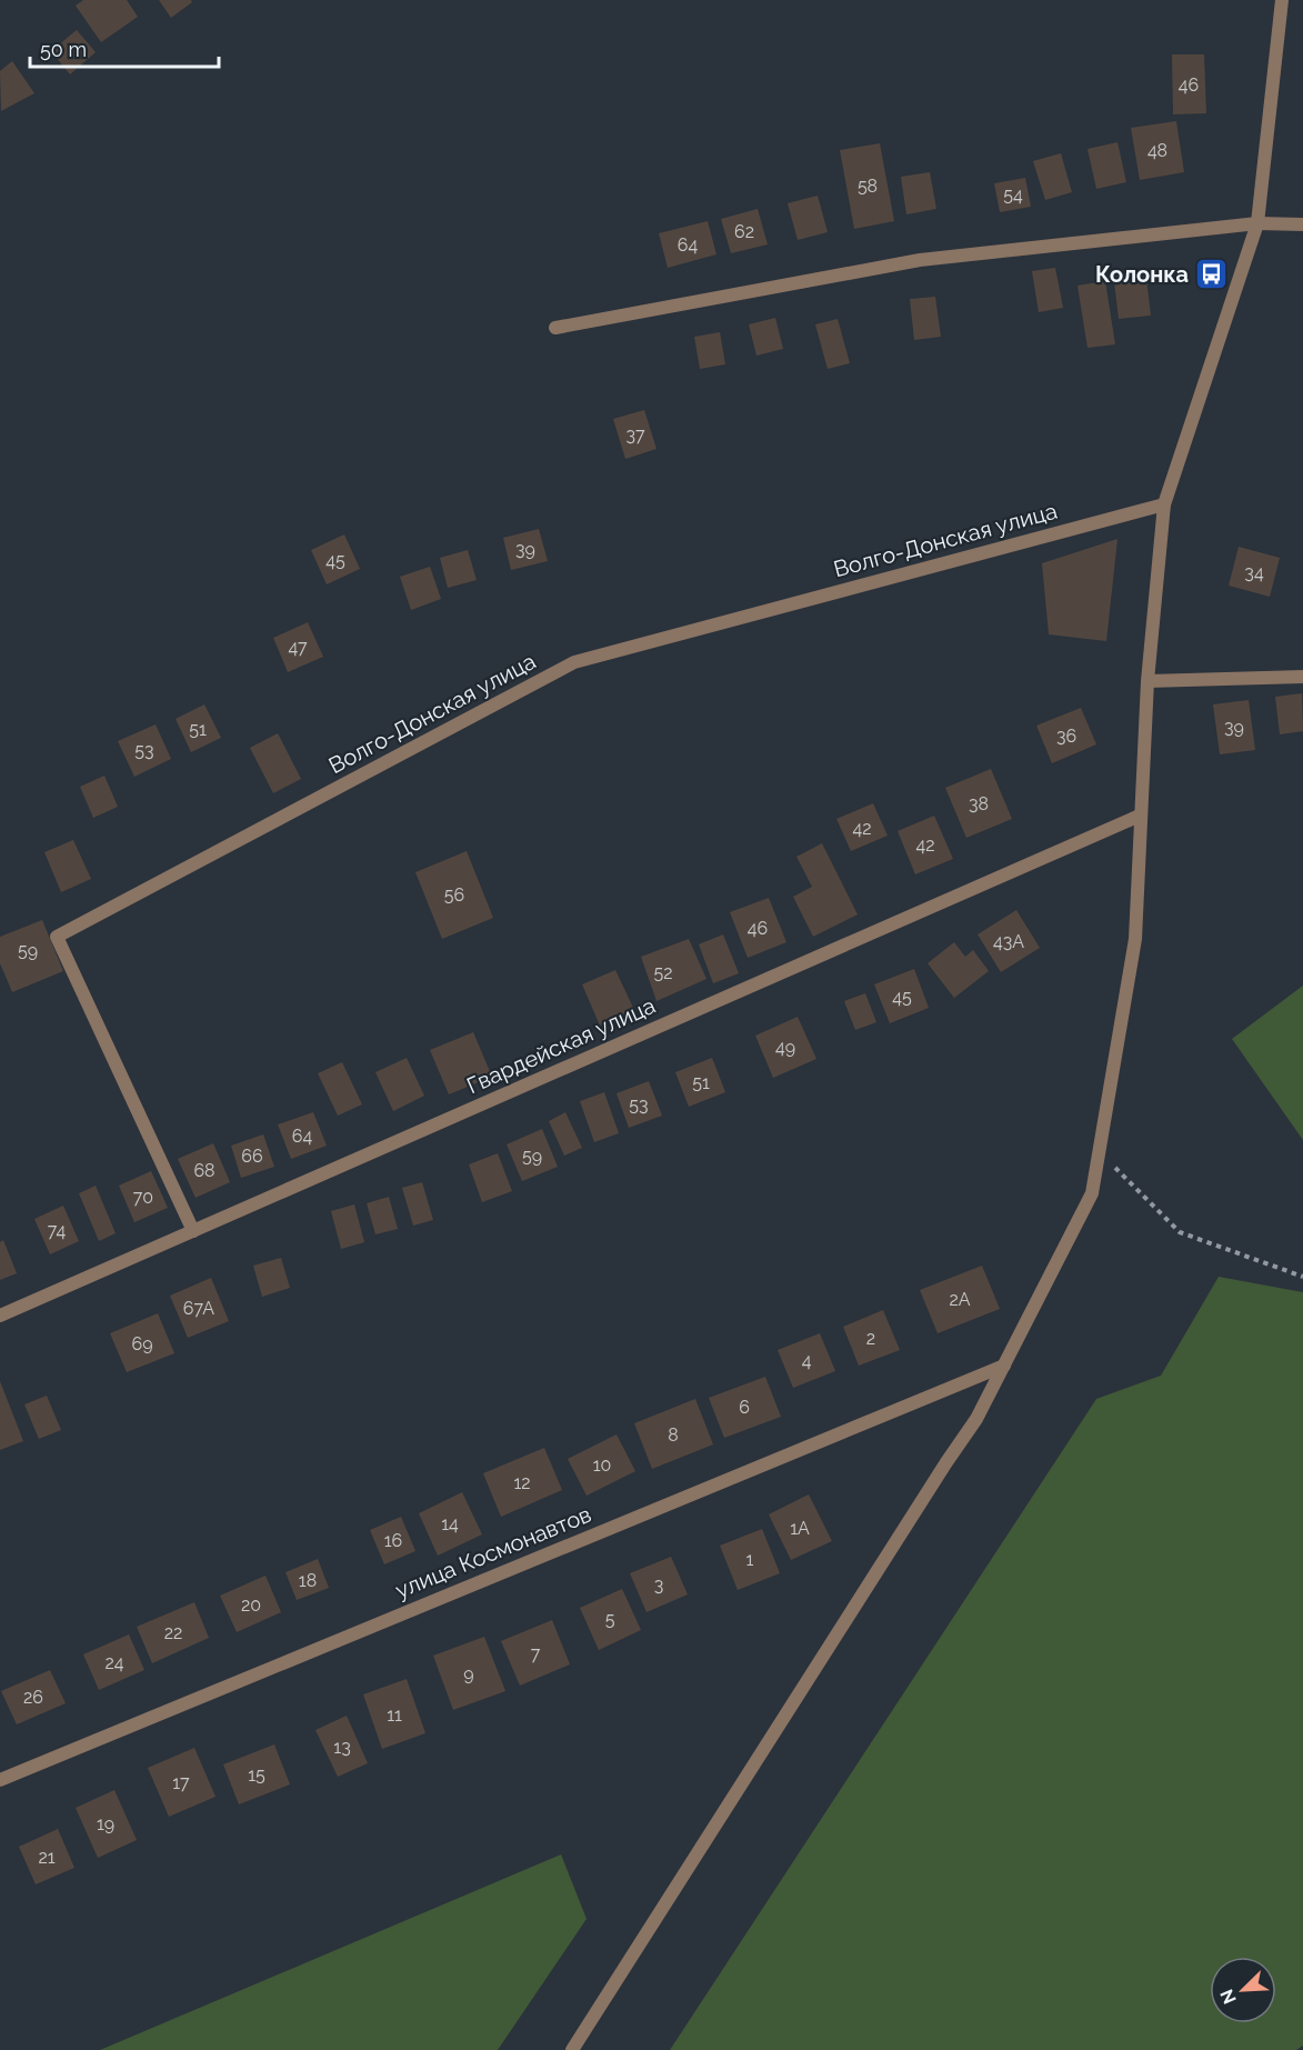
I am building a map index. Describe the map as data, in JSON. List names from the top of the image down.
{
  "streets": {
    "street": ["Волго-Донская улица", "Гвардейская улица", "улица Космонавтов"]
  },
  "crossings": [
    ["Волго-Донская улица", "Гвардейская улица"]
  ],
  "places": {
    "bus stop": ["Колонка"]
  },
  "house_numbers": [
    "46",
    "48",
    "58",
    "54",
    "62",
    "64",
    "37",
    "39",
    "45",
    "34",
    "47",
    "39",
    "51",
    "36",
    "53",
    "38",
    "42",
    "42",
    "56",
    "46",
    "43А",
    "59",
    "52",
    "45",
    "49",
    "51",
    "53",
    "64",
    "66",
    "59",
    "68",
    "70",
    "74",
    "2А",
    "67А",
    "2",
    "69",
    "4",
    "6",
    "8",
    "10",
    "12",
    "14",
    "1А",
    "16",
    "1",
    "18",
    "3",
    "20",
    "5",
    "22",
    "7",
    "24",
    "9",
    "26",
    "11",
    "13",
    "15",
    "17",
    "19",
    "21"
  ],
  "scale_bar": "50 m",
  "north": "bottom left"
}
